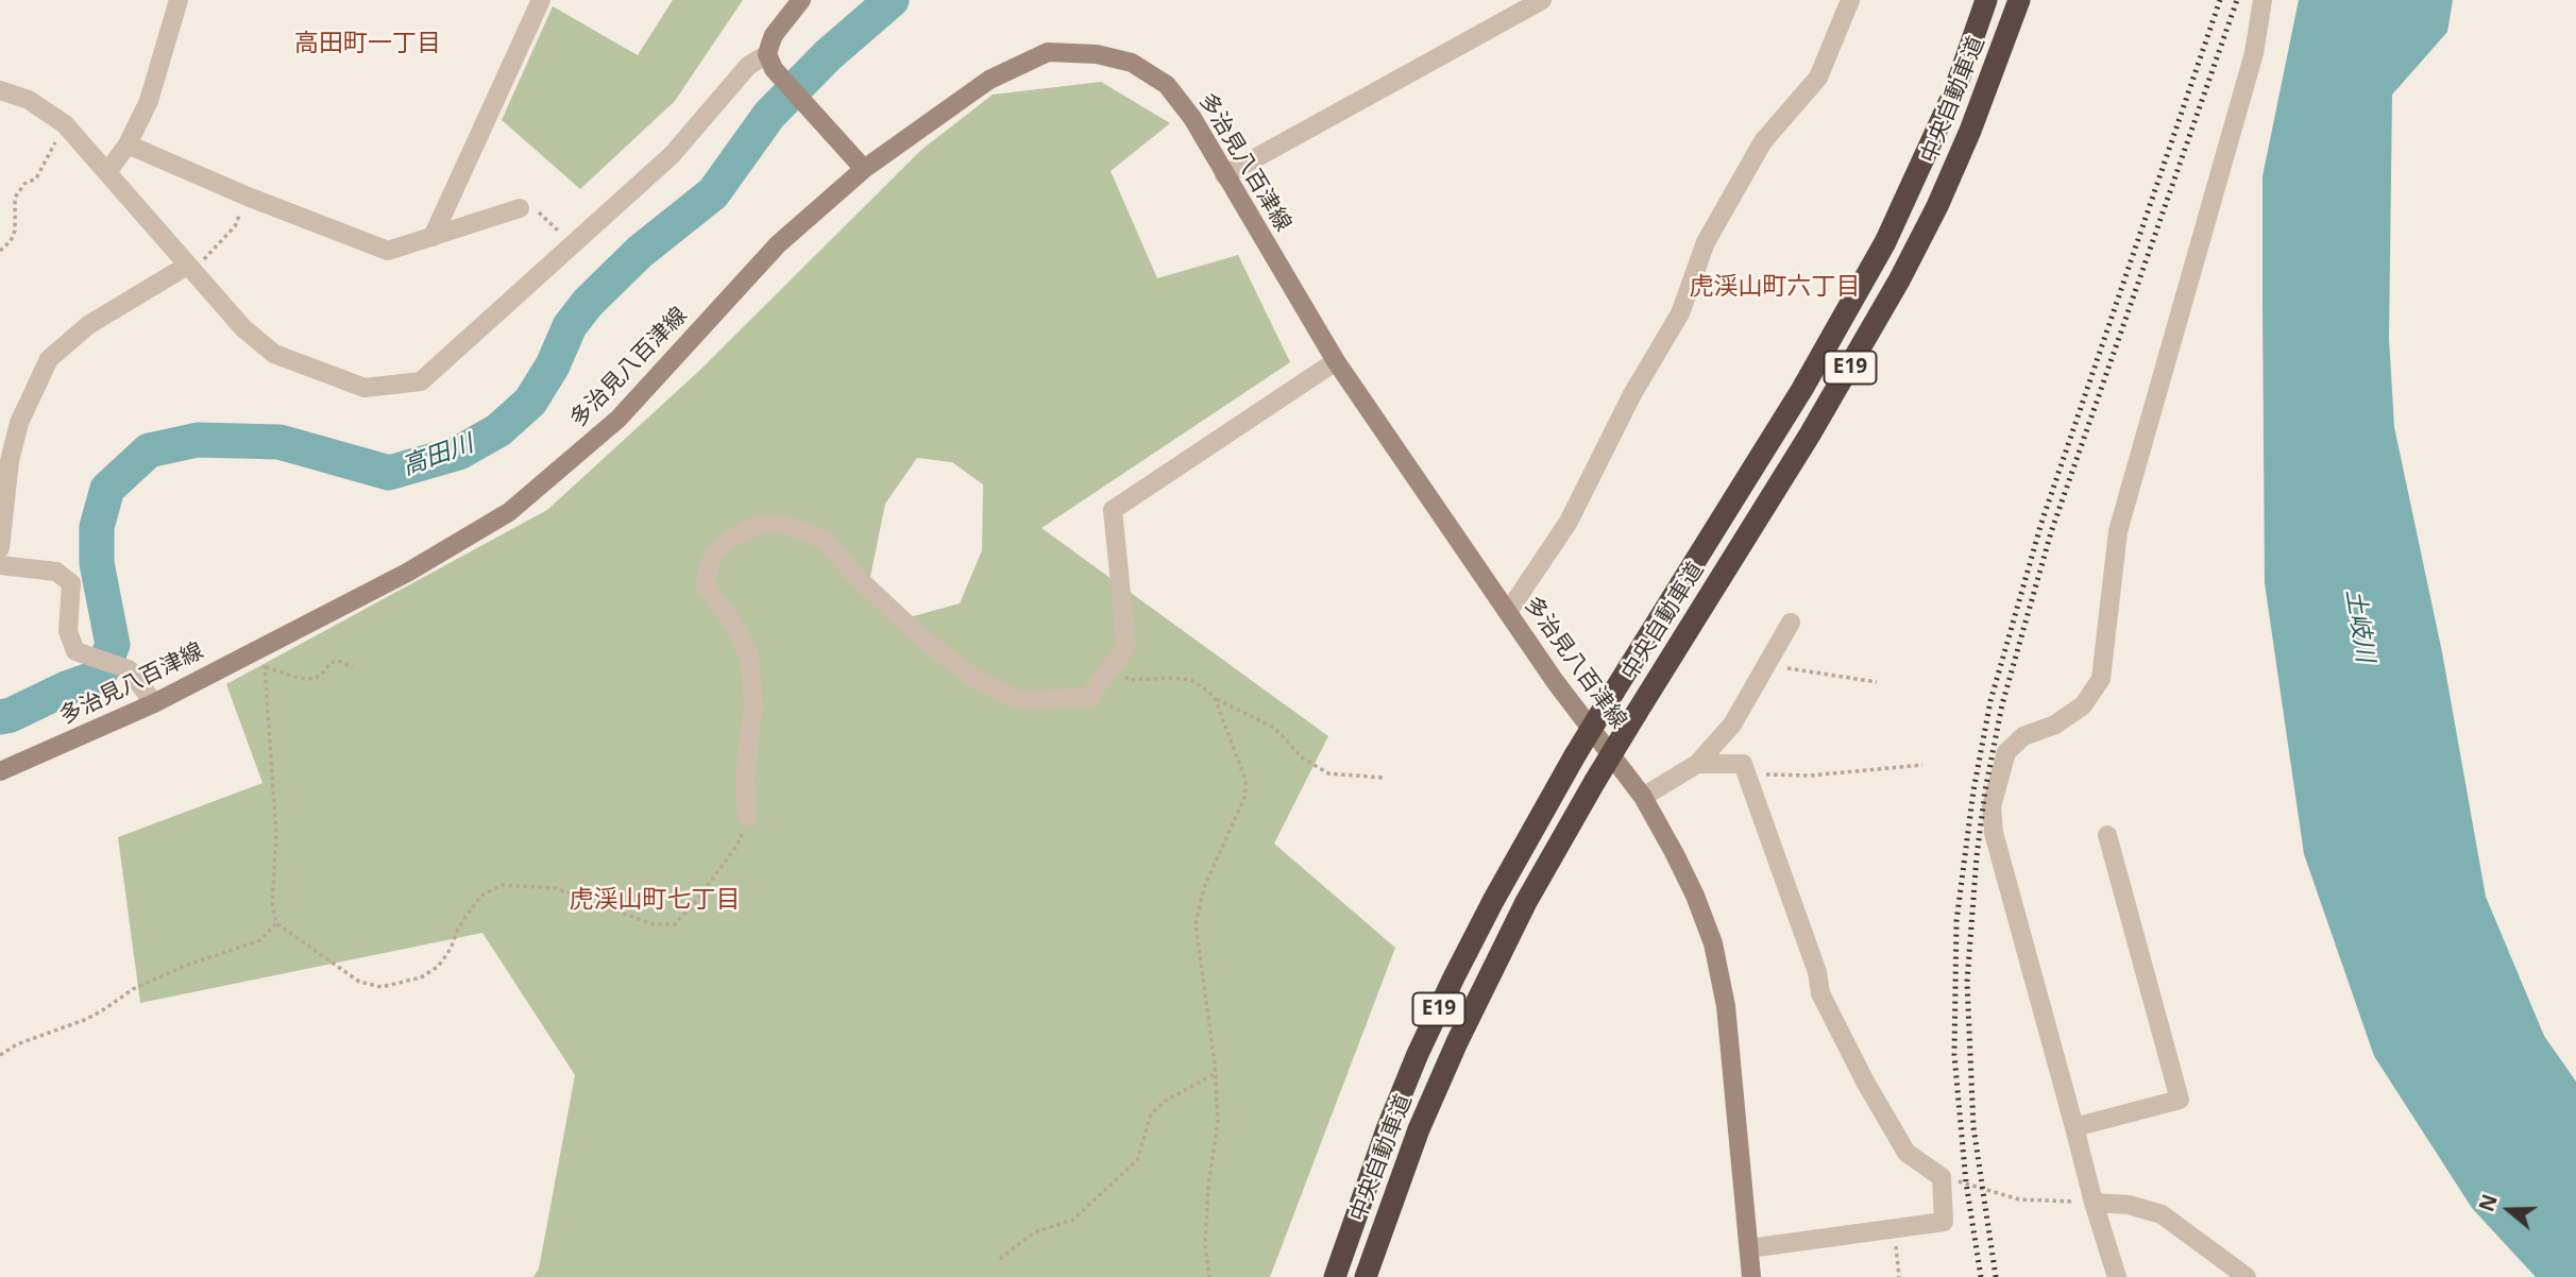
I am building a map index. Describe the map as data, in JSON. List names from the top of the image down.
{
  "streets": {
    "highway": ["中央自動車道", "E19"],
    "main road": ["多治見八百津線"]
  },
  "districts": ["高田町一丁目", "虎渓山町六丁目", "虎渓山町七丁目"],
  "water": ["高田川", "土岐川"],
  "north": "left"
}
